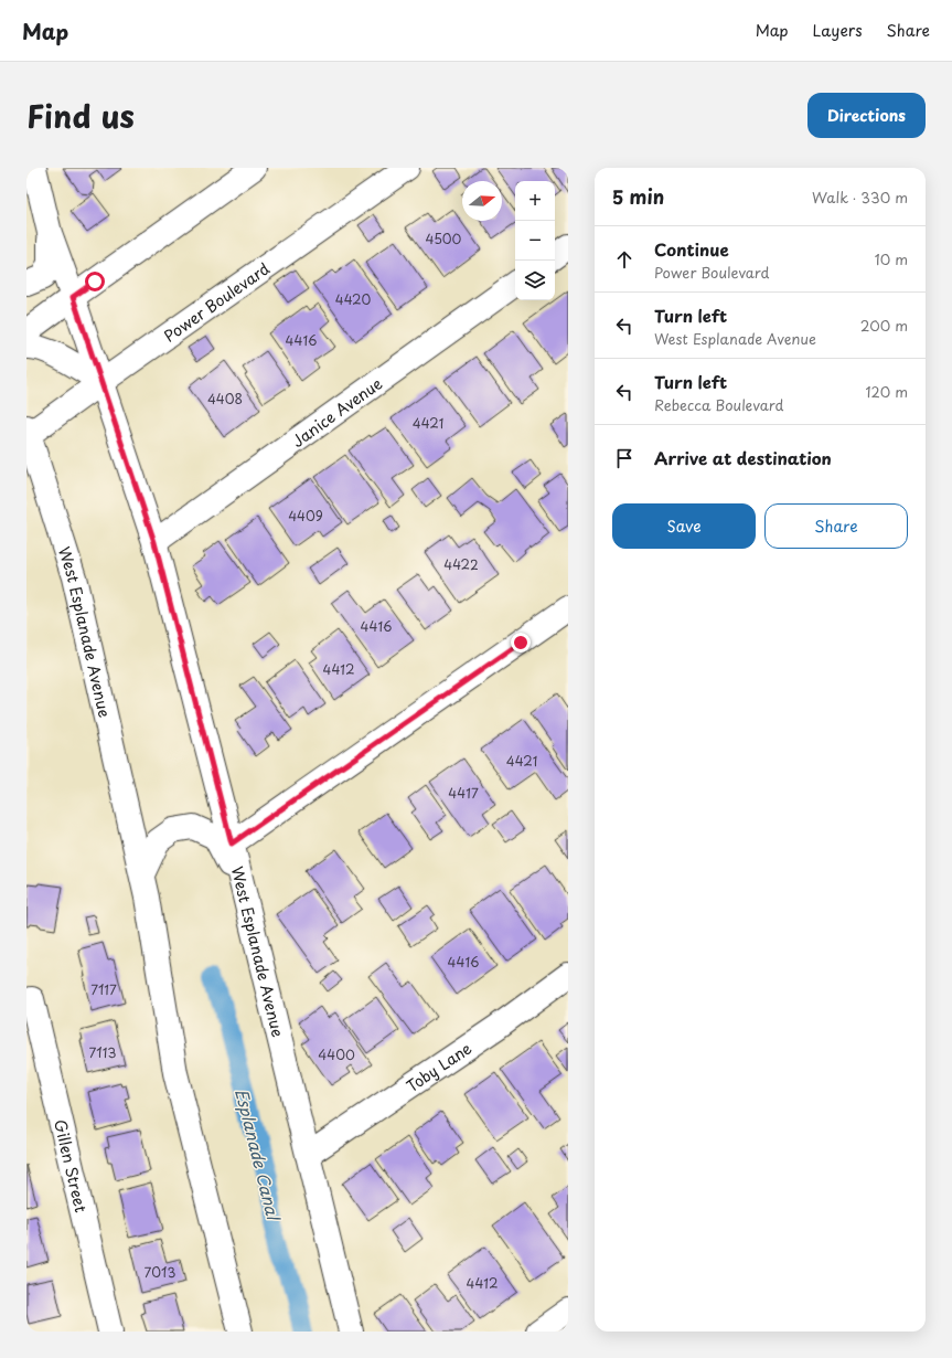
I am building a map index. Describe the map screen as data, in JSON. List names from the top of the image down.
{
  "streets": {
    "main road": [
      "Power Boulevard",
      "Janice Avenue",
      "West Esplanade Avenue",
      "Toby Lane",
      "Gillen Street"
    ]
  },
  "crossings": [
    ["Power Boulevard", "West Esplanade Avenue"],
    ["Janice Avenue", "West Esplanade Avenue"],
    ["West Esplanade Avenue", "Toby Lane"]
  ],
  "water": ["Esplanade Canal"],
  "house_numbers": [
    "4500",
    "4420",
    "4416",
    "4408",
    "4421",
    "4409",
    "4422",
    "4416",
    "4412",
    "4421",
    "4417",
    "4416",
    "7117",
    "7113",
    "4400",
    "7013",
    "4412"
  ],
  "north": "right",
  "page": {
    "header": "Map",
    "nav": ["Map", "Layers", "Share"],
    "title": "Find us",
    "buttons": [
      "Directions",
      ["Save", "Share"]
    ],
    "heading": ["5 min", "Walk · 330 m"],
    "map_buttons": ["+", "−"],
    "list": [
      ["Continue", "Power Boulevard", "10 m"],
      ["Turn left", "West Esplanade Avenue", "200 m"],
      ["Turn left", "Rebecca Boulevard", "120 m"],
      "Arrive at destination"
    ]
  }
}
